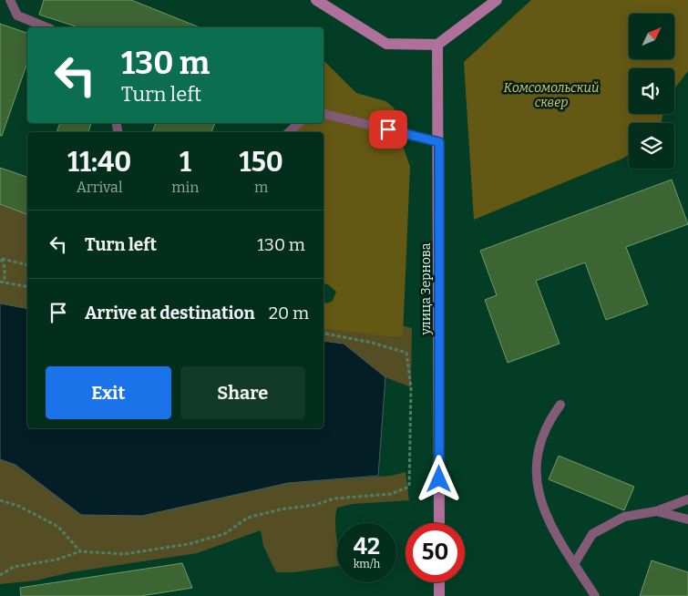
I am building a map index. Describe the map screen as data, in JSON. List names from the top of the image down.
{
  "streets": {
    "main road": ["улица Зернова"]
  },
  "parks": ["Комсомольский сквер"],
  "north": "top right",
  "page": {
    "turn": ["130 m", "Turn left"],
    "eta": [
      "11:40",
      "Arrival",
      "1",
      "min",
      "150",
      "m"
    ],
    "list": [
      {
        "name": "Turn left",
        "value": "130 m"
      },
      {
        "name": "Arrive at destination",
        "value": "20 m"
      }
    ],
    "buttons": ["Exit", "Share"],
    "speed": "42 km/h",
    "limit": "50"
  }
}
